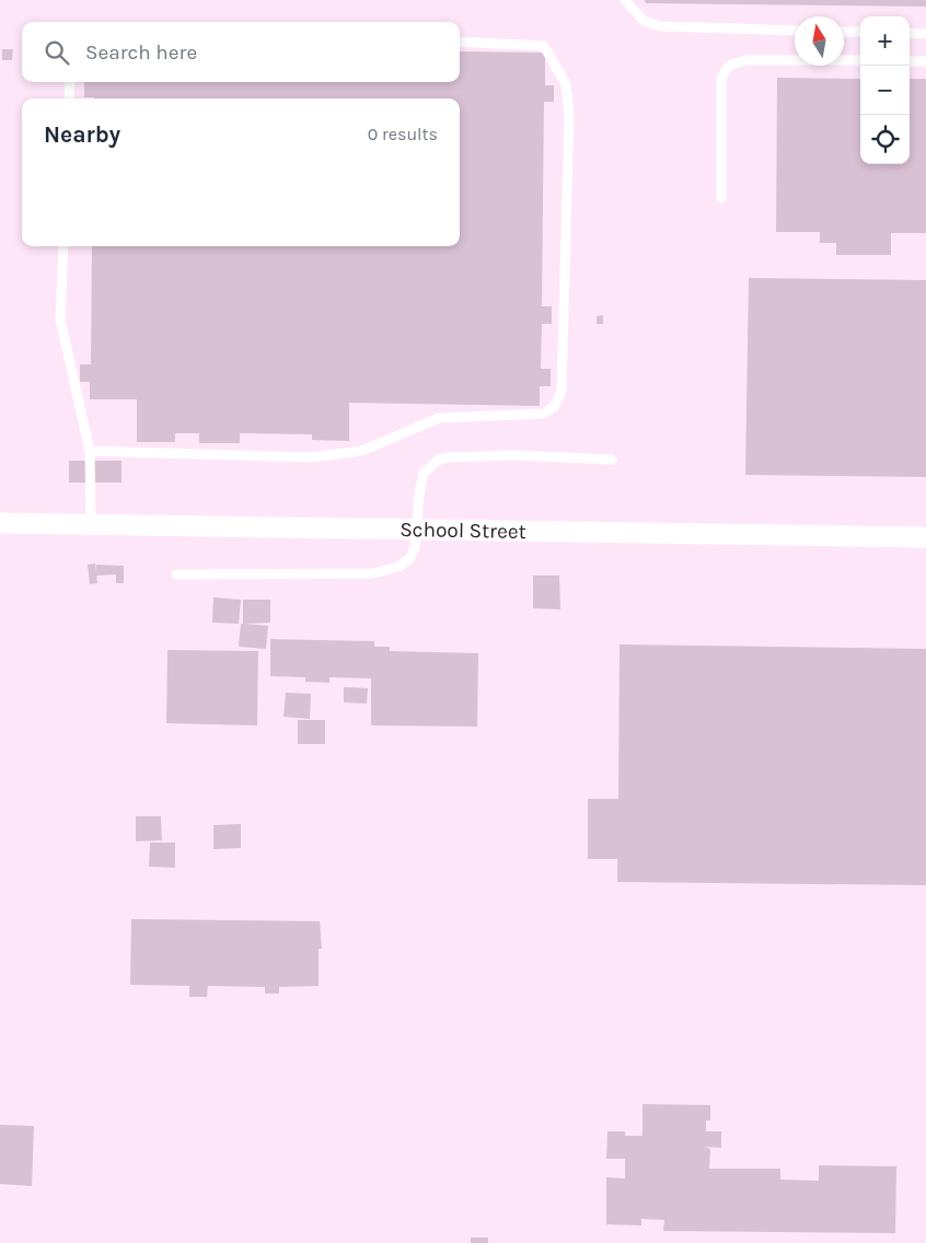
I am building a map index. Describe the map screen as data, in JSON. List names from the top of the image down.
{
  "streets": {
    "street": ["School Street"]
  },
  "north": "top",
  "page": {
    "map_buttons": ["+", "−"],
    "search": "Search here",
    "heading": ["Nearby", "0 results"]
  }
}
